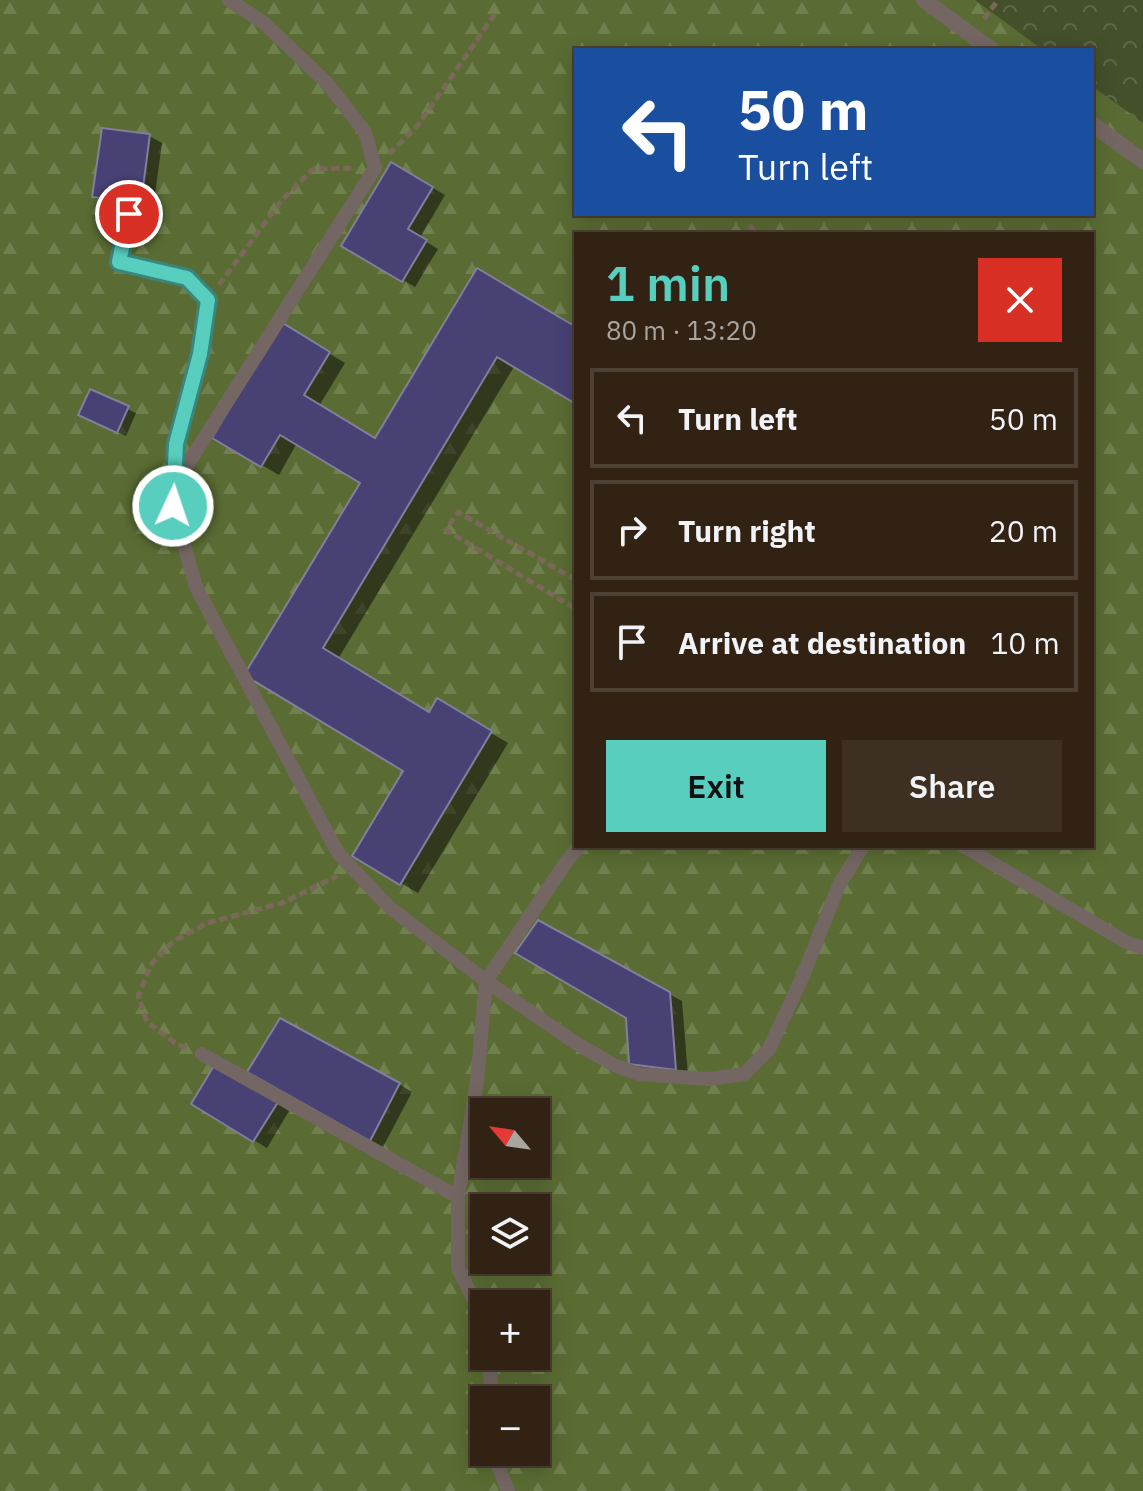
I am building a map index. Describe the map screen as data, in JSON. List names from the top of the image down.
{
  "north": "top left",
  "page": {
    "turn": ["50 m", "Turn left"],
    "heading": ["1 min", "80 m · 13:20"],
    "list": [
      {
        "name": "Turn left",
        "value": "50 m"
      },
      {
        "name": "Turn right",
        "value": "20 m"
      },
      {
        "name": "Arrive at destination",
        "value": "10 m"
      }
    ],
    "buttons": ["Exit", "Share"],
    "map_buttons": ["+", "−"]
  }
}
